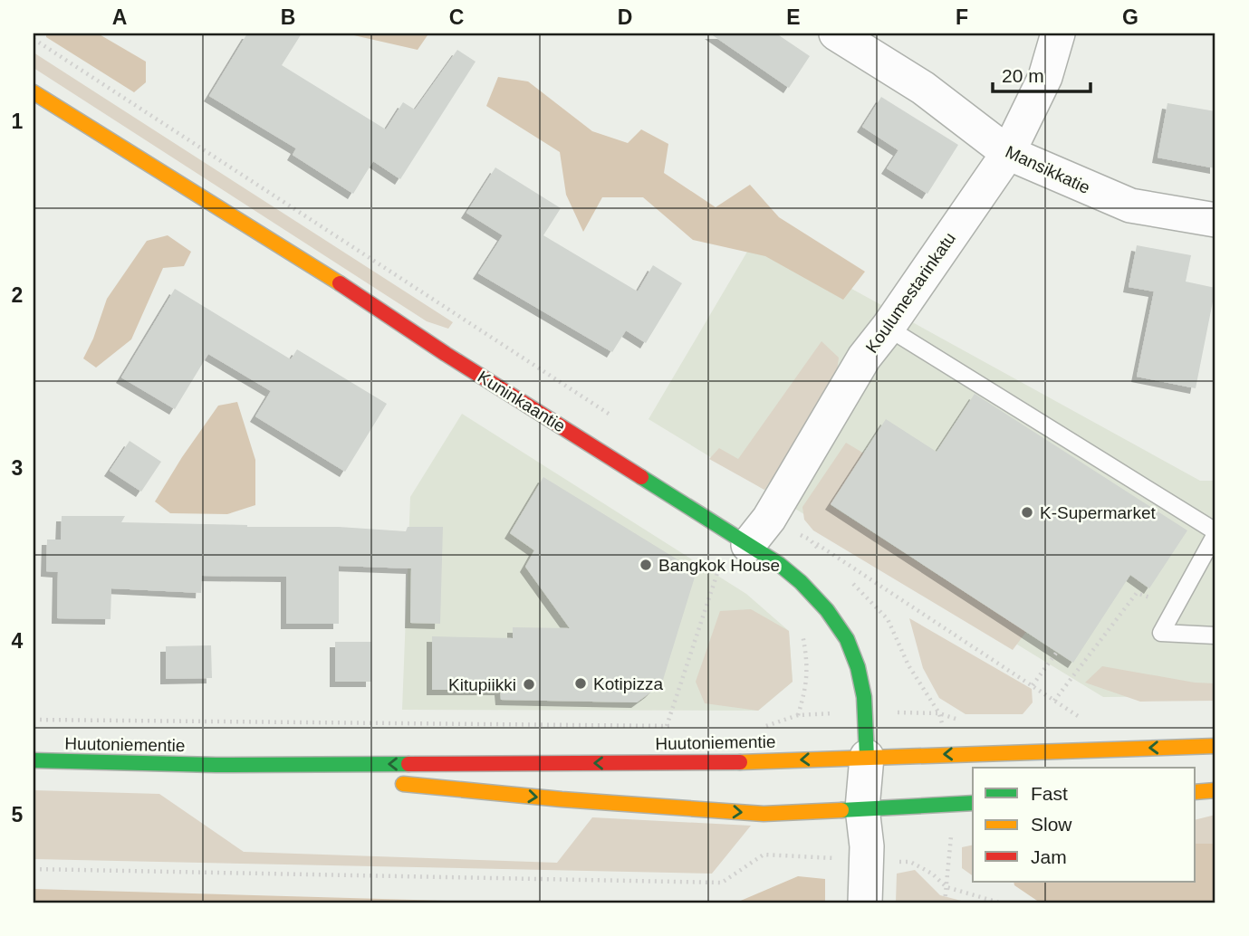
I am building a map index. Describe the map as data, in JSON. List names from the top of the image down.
{
  "streets": {
    "main road": ["Kuninkaantie", "Huutoniementie"],
    "street": ["Mansikkatie", "Koulumestarinkatu"]
  },
  "crossings": [
    ["Mansikkatie", "Koulumestarinkatu"],
    ["Koulumestarinkatu", "Kuninkaantie"],
    ["Kuninkaantie", "Huutoniementie"]
  ],
  "places": [
    "K-Supermarket",
    "Bangkok House",
    "Kotipizza",
    "Kitupiikki"
  ],
  "legend": ["Fast", "Slow", "Jam"],
  "scale_bar": "20 m",
  "grid": {
    "columns": [
      "A",
      "B",
      "C",
      "D",
      "E",
      "F",
      "G"
    ],
    "rows": [
      "1",
      "2",
      "3",
      "4",
      "5"
    ]
  }
}
